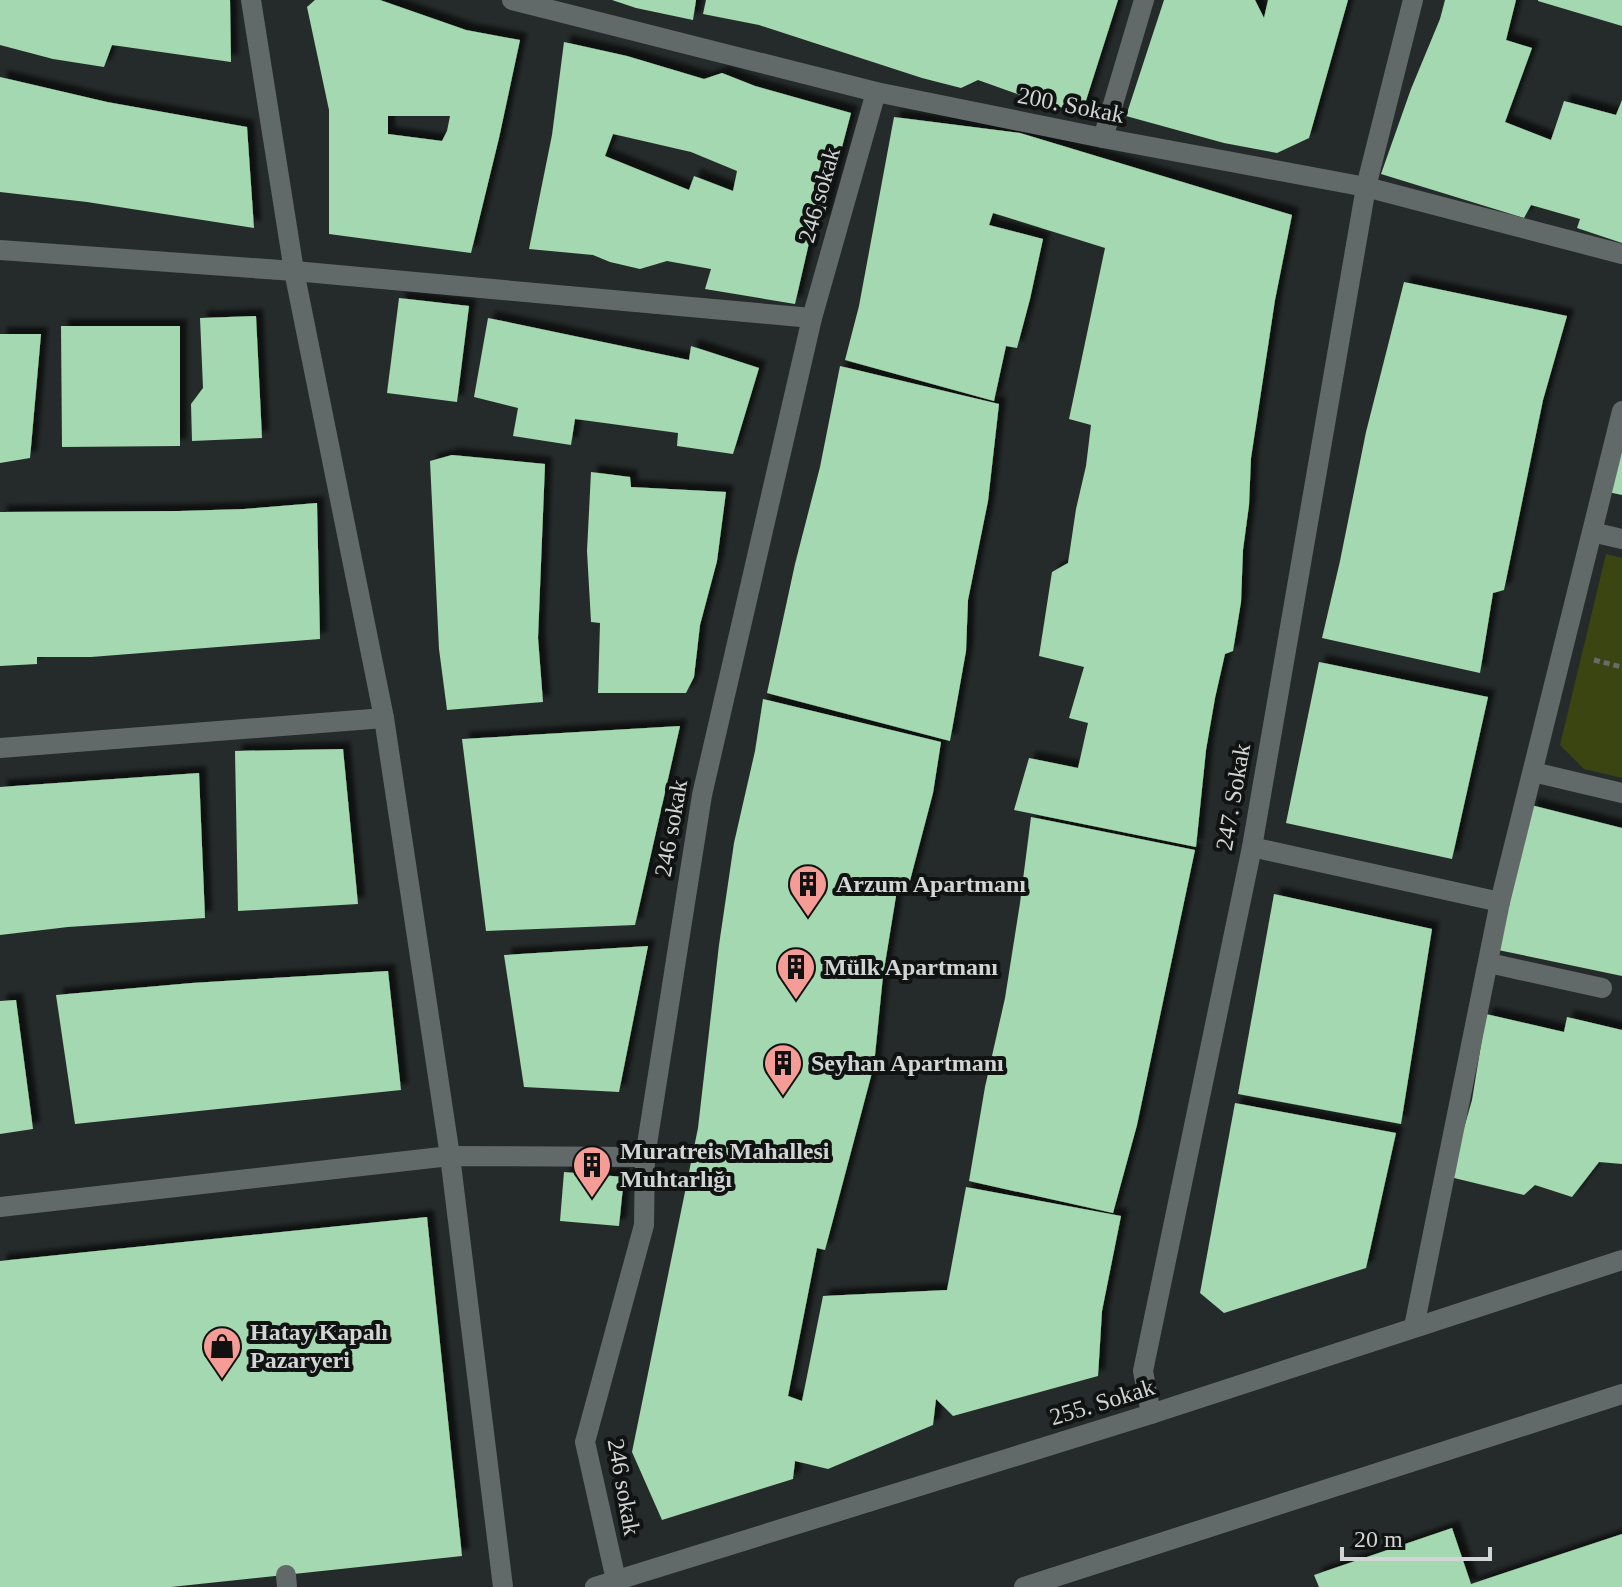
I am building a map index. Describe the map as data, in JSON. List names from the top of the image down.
{
  "streets": {
    "street": [
      "200. Sokak",
      "246 sokak",
      "247. Sokak",
      "255. Sokak"
    ]
  },
  "crossings": [
    ["200. Sokak", "246 sokak"],
    ["200. Sokak", "247. Sokak"],
    ["246 sokak", "255. Sokak"],
    ["247. Sokak", "255. Sokak"]
  ],
  "places": {
    "building": [
      "Arzum Apartmanı",
      "Mülk Apartmanı",
      "Seyhan Apartmanı",
      "Muratreis Mahallesi Muhtarlığı"
    ],
    "shop": ["Hatay Kapalı Pazaryeri"]
  },
  "scale_bar": "20 m"
}
